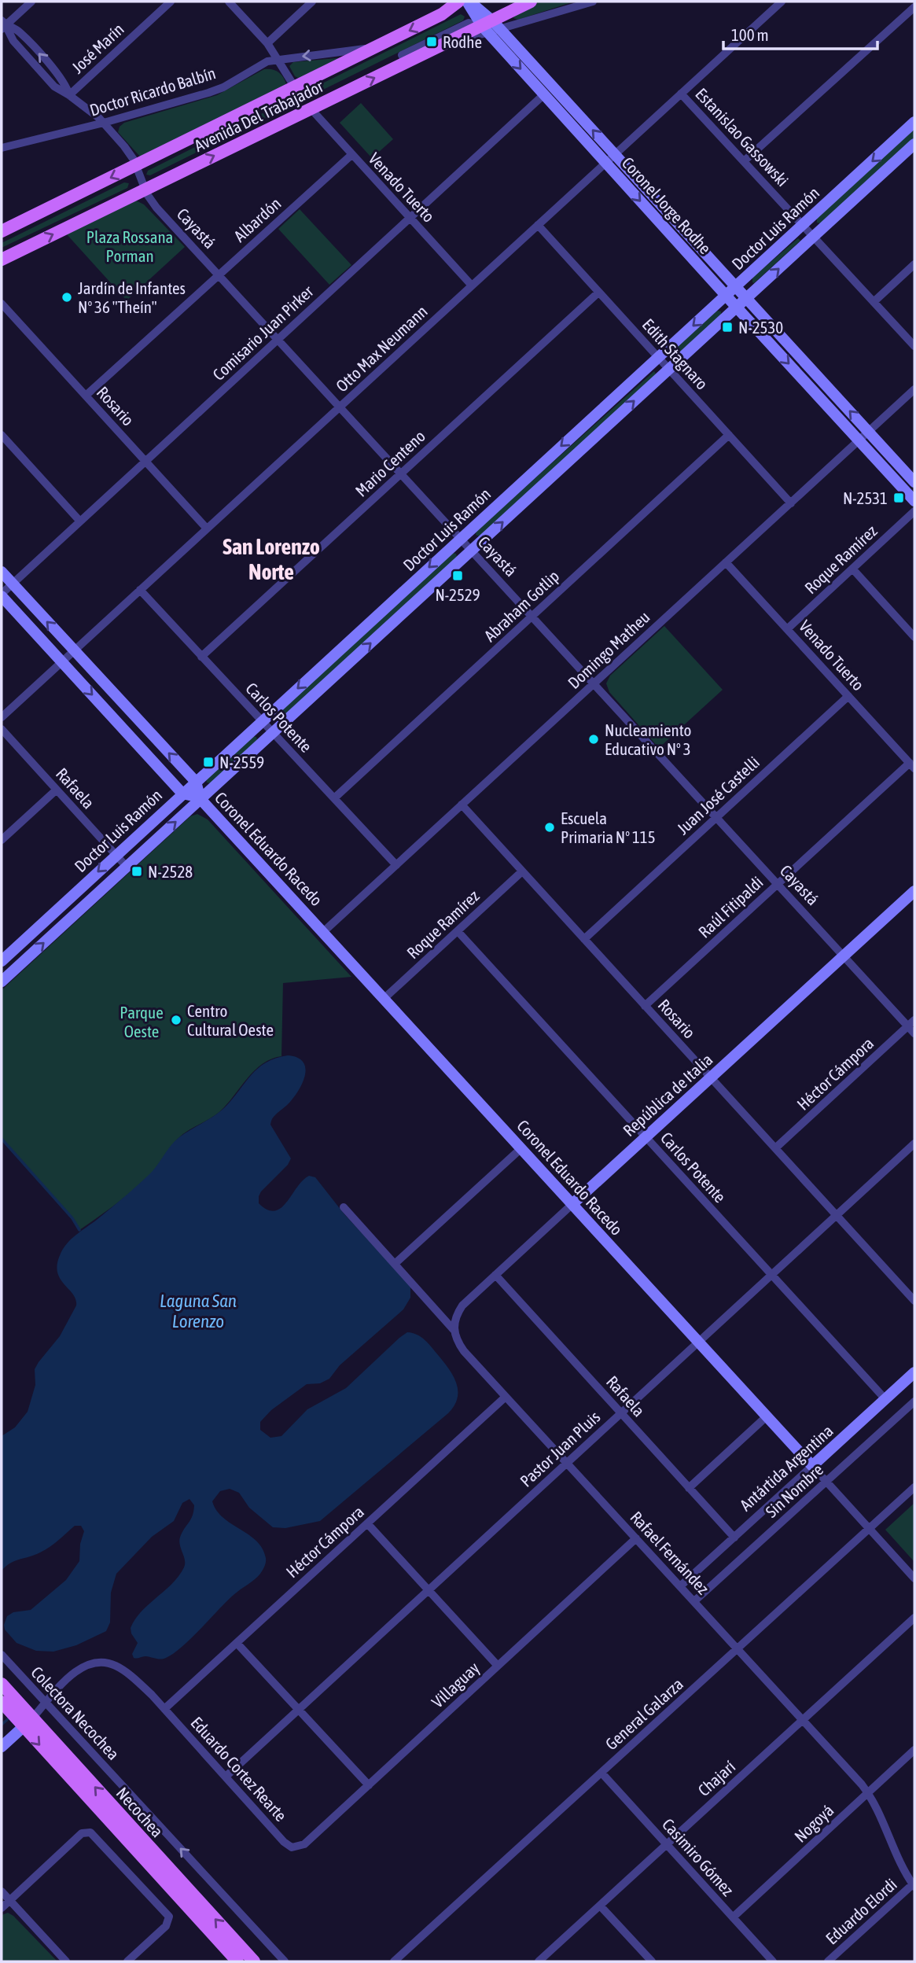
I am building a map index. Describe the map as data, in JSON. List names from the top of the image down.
{
  "streets": {
    "main road": [
      "Avenida Del Trabajador",
      "Coronel Jorge Rodhe",
      "Doctor Luis Ramón",
      "Coronel Eduardo Racedo",
      "República de Italia",
      "Antártida Argentina",
      "Necochea"
    ],
    "street": [
      "José Marín",
      "Doctor Ricardo Balbín",
      "Estanislao Gassowski",
      "Venado Tuerto",
      "Albardón",
      "Cayastá",
      "Comisario Juan Pirker",
      "Otto Max Neumann",
      "Edith Stagnaro",
      "Rosario",
      "Mario Centeno",
      "Roque Ramírez",
      "Abraham Gotlip",
      "Domingo Matheu",
      "Carlos Potente",
      "Rafaela",
      "Juan José Castelli",
      "Raúl Fitipaldi",
      "Héctor Cámpora",
      "Pastor Juan Pluis",
      "Sin Nombre",
      "Rafael Fernández",
      "Villaguay",
      "Colectora Necochea",
      "General Galarza",
      "Eduardo Cortez Rearte",
      "Chajarí",
      "Nogoyá",
      "Casimiro Gómez",
      "Eduardo Elordi"
    ]
  },
  "crossings": [
    ["José Marín", "Cayastá"],
    ["Doctor Ricardo Balbín", "Avenida Del Trabajador"],
    ["Doctor Ricardo Balbín", "Cayastá"],
    ["Avenida Del Trabajador", "Venado Tuerto"],
    ["Avenida Del Trabajador", "Coronel Jorge Rodhe"],
    ["Avenida Del Trabajador", "Cayastá"],
    ["Estanislao Gassowski", "Doctor Luis Ramón"],
    ["Estanislao Gassowski", "Otto Max Neumann"],
    ["Venado Tuerto", "Albardón"],
    ["Venado Tuerto", "Comisario Juan Pirker"],
    ["Venado Tuerto", "Otto Max Neumann"],
    ["Venado Tuerto", "Roque Ramírez"],
    ["Venado Tuerto", "Domingo Matheu"],
    ["Venado Tuerto", "Juan José Castelli"],
    ["Venado Tuerto", "Raúl Fitipaldi"],
    ["Coronel Jorge Rodhe", "Doctor Luis Ramón"],
    ["Coronel Jorge Rodhe", "Comisario Juan Pirker"],
    ["Coronel Jorge Rodhe", "Otto Max Neumann"],
    ["Coronel Jorge Rodhe", "Domingo Matheu"],
    ["Albardón", "Cayastá"],
    ["Albardón", "Rosario"],
    ["Cayastá", "Doctor Luis Ramón"],
    ["Cayastá", "Comisario Juan Pirker"],
    ["Cayastá", "Otto Max Neumann"],
    ["Cayastá", "Mario Centeno"],
    ["Cayastá", "Abraham Gotlip"],
    ["Cayastá", "Domingo Matheu"],
    ["Cayastá", "Juan José Castelli"],
    ["Cayastá", "Raúl Fitipaldi"],
    ["Cayastá", "Héctor Cámpora"],
    ["Cayastá", "República de Italia"],
    ["Doctor Luis Ramón", "Edith Stagnaro"],
    ["Doctor Luis Ramón", "Carlos Potente"],
    ["Doctor Luis Ramón", "Rafaela"],
    ["Doctor Luis Ramón", "Coronel Eduardo Racedo"],
    ["Comisario Juan Pirker", "Rosario"],
    ["Comisario Juan Pirker", "Coronel Eduardo Racedo"],
    ["Otto Max Neumann", "Edith Stagnaro"],
    ["Otto Max Neumann", "Rosario"],
    ["Otto Max Neumann", "Carlos Potente"],
    ["Otto Max Neumann", "Coronel Eduardo Racedo"],
    ["Edith Stagnaro", "Mario Centeno"],
    ["Edith Stagnaro", "Abraham Gotlip"],
    ["Edith Stagnaro", "Domingo Matheu"],
    ["Rosario", "Roque Ramírez"],
    ["Rosario", "Domingo Matheu"],
    ["Rosario", "Juan José Castelli"],
    ["Rosario", "Raúl Fitipaldi"],
    ["Rosario", "Héctor Cámpora"],
    ["Rosario", "República de Italia"],
    ["Rosario", "Pastor Juan Pluis"],
    ["Mario Centeno", "Carlos Potente"],
    ["Roque Ramírez", "Carlos Potente"],
    ["Roque Ramírez", "Coronel Eduardo Racedo"],
    ["Abraham Gotlip", "Carlos Potente"],
    ["Domingo Matheu", "Carlos Potente"],
    ["Domingo Matheu", "Coronel Eduardo Racedo"],
    ["Carlos Potente", "República de Italia"],
    ["Carlos Potente", "Pastor Juan Pluis"],
    ["Carlos Potente", "Antártida Argentina"],
    ["Rafaela", "República de Italia"],
    ["Rafaela", "Pastor Juan Pluis"],
    ["Rafaela", "Antártida Argentina"],
    ["Coronel Eduardo Racedo", "República de Italia"],
    ["Coronel Eduardo Racedo", "Pastor Juan Pluis"],
    ["Coronel Eduardo Racedo", "Antártida Argentina"],
    ["Coronel Eduardo Racedo", "Sin Nombre"],
    ["Coronel Eduardo Racedo", "General Galarza"],
    ["Héctor Cámpora", "Rafael Fernández"],
    ["Héctor Cámpora", "Eduardo Cortez Rearte"],
    ["República de Italia", "Rafael Fernández"],
    ["Pastor Juan Pluis", "Rafael Fernández"],
    ["Pastor Juan Pluis", "Eduardo Cortez Rearte"],
    ["Antártida Argentina", "Rafael Fernández"],
    ["Sin Nombre", "Rafael Fernández"],
    ["Rafael Fernández", "Villaguay"],
    ["Rafael Fernández", "General Galarza"],
    ["Rafael Fernández", "Chajarí"],
    ["Rafael Fernández", "Nogoyá"],
    ["Rafael Fernández", "Eduardo Elordi"],
    ["Villaguay", "Eduardo Cortez Rearte"],
    ["Colectora Necochea", "Eduardo Cortez Rearte"],
    ["General Galarza", "Casimiro Gómez"],
    ["Chajarí", "Casimiro Gómez"],
    ["Nogoyá", "Casimiro Gómez"]
  ],
  "one_way": ["Colectora Necochea"],
  "districts": ["San Lorenzo Norte"],
  "water": ["Laguna San Lorenzo"],
  "parks": ["Plaza Rossana Porman", "Parque Oeste"],
  "places": {
    "transit": [
      "Rodhe",
      "N-2530",
      "N-2531",
      "N-2529",
      "N-2559",
      "N-2528"
    ],
    "other": [
      "Jardín de Infantes N° 36 \"Theín\"",
      "Nucleamiento Educativo N° 3",
      "Escuela Primaria N° 115",
      "Centro Cultural Oeste"
    ]
  },
  "scale_bar": "100 m"
}
